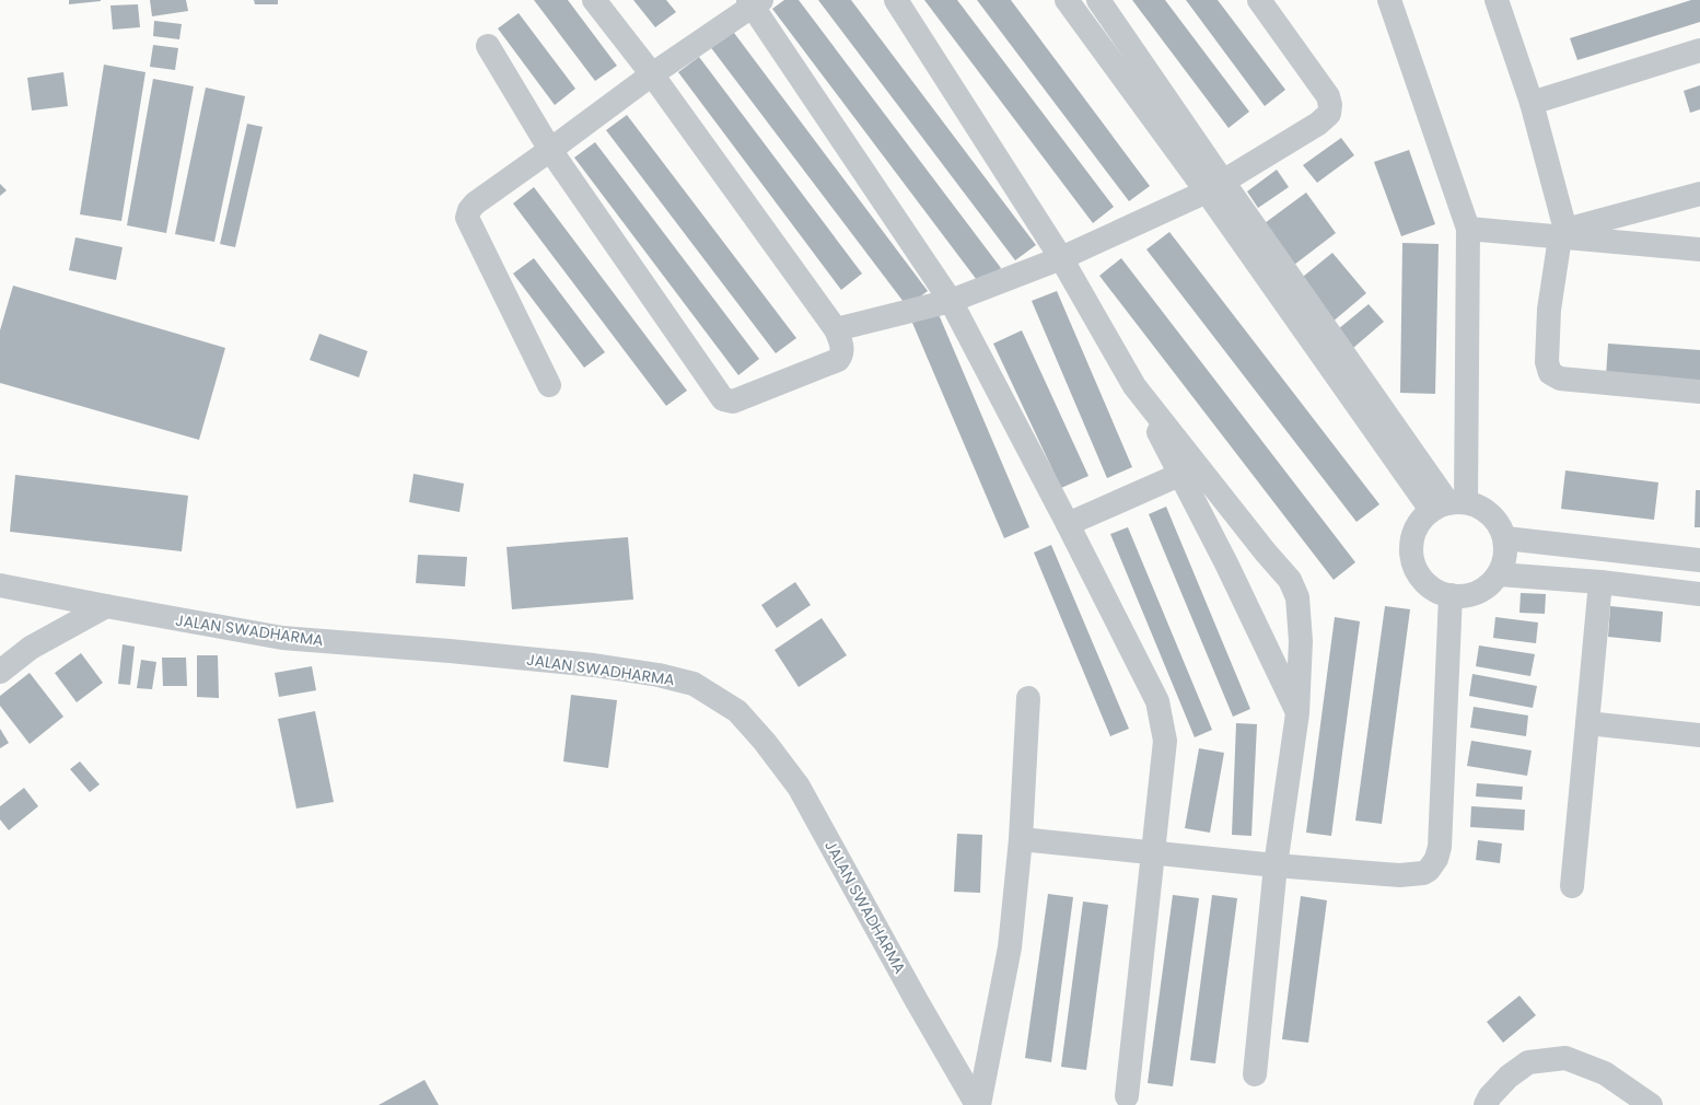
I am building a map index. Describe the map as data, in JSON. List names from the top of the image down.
{
  "streets": {
    "street": ["JALAN SWADHARMA"]
  }
}
